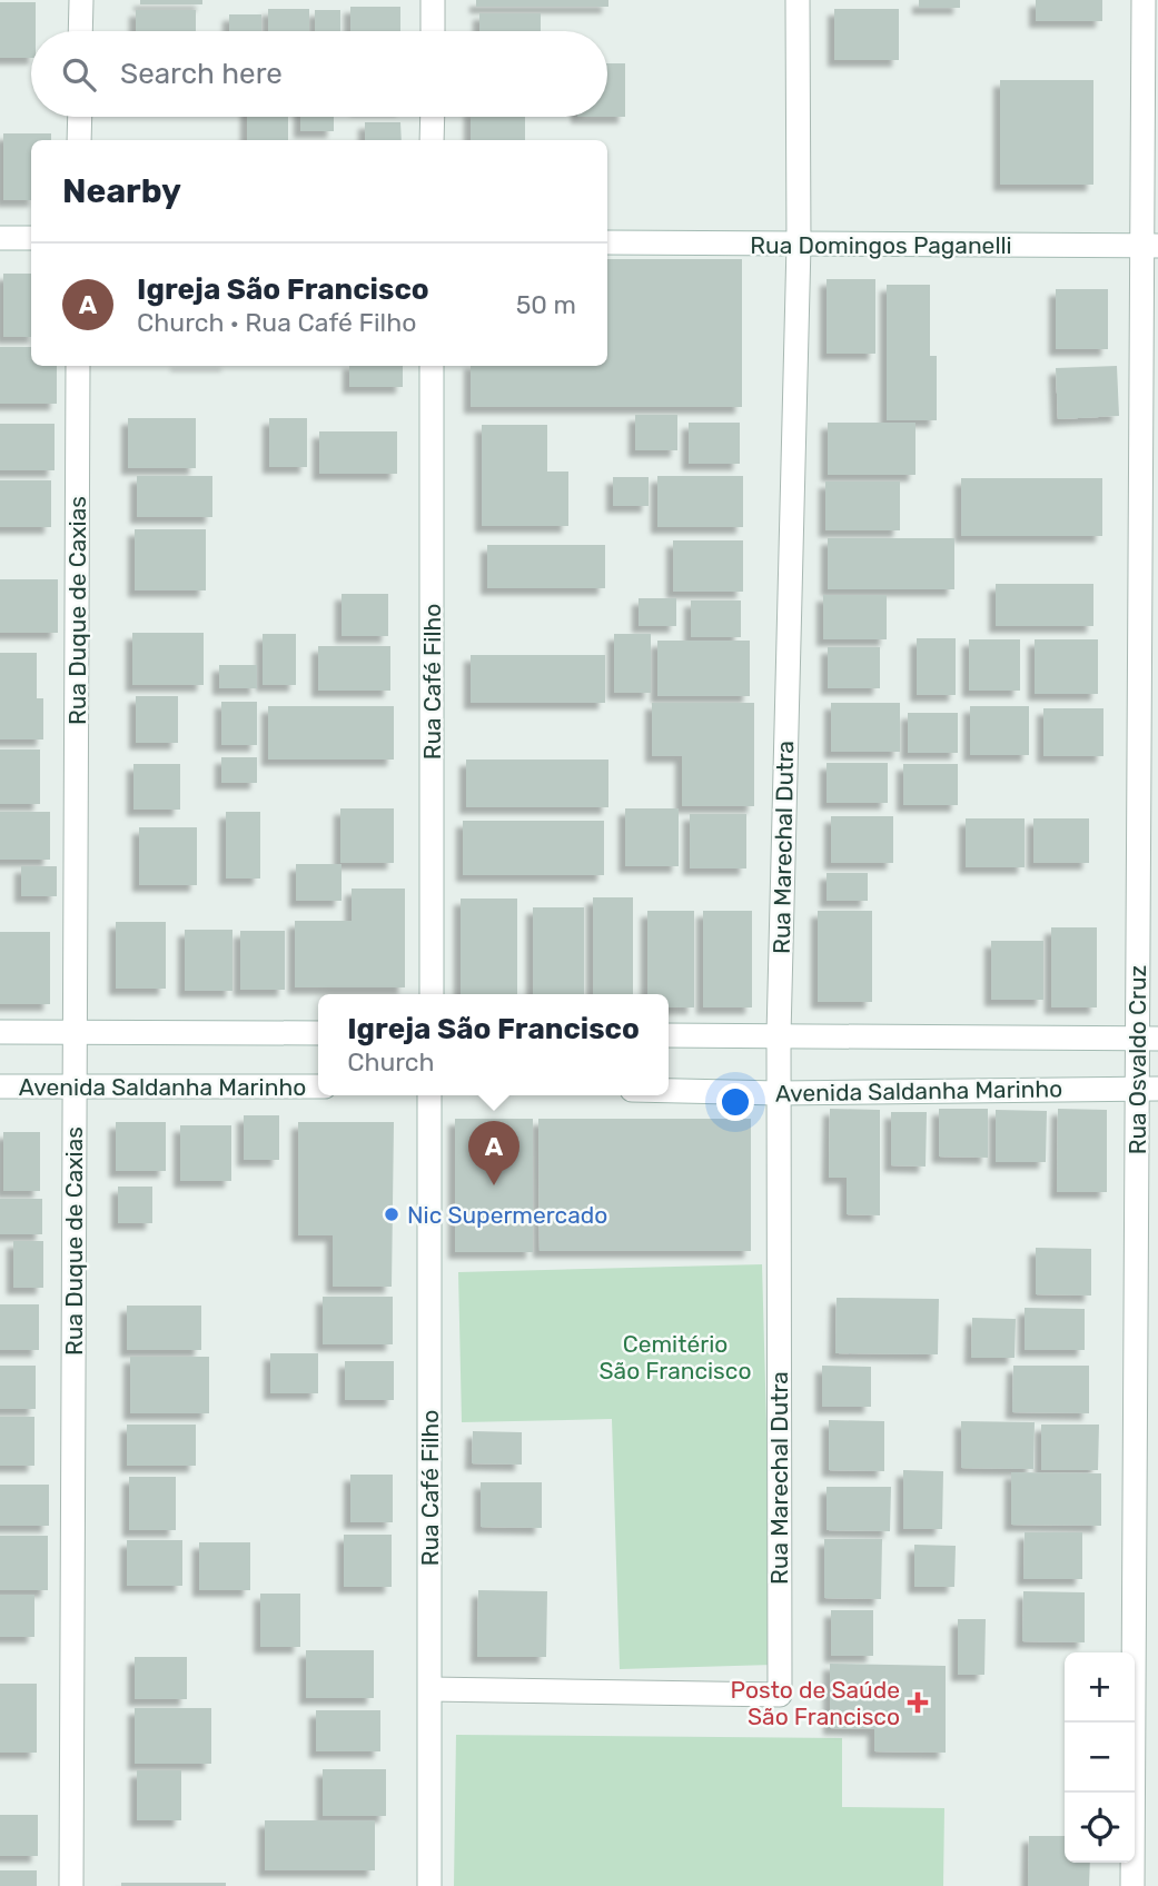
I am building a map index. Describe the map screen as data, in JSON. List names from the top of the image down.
{
  "streets": {
    "street": [
      "Rua Domingos Paganelli",
      "Rua Duque de Caxias",
      "Rua Café Filho",
      "Rua Marechal Dutra",
      "Rua Osvaldo Cruz",
      "Avenida Saldanha Marinho"
    ]
  },
  "crossings": [
    ["Rua Domingos Paganelli", "Rua Marechal Dutra"],
    ["Rua Domingos Paganelli", "Rua Osvaldo Cruz"],
    ["Rua Duque de Caxias", "Avenida Saldanha Marinho"],
    ["Rua Café Filho", "Rua Marechal Dutra"],
    ["Rua Marechal Dutra", "Avenida Saldanha Marinho"],
    ["Rua Osvaldo Cruz", "Avenida Saldanha Marinho"]
  ],
  "parks": ["Cemitério São Francisco"],
  "places": {
    "other": ["Nic Supermercado"],
    "health": ["Posto de Saúde São Francisco"]
  },
  "page": {
    "search": "Search here",
    "heading": "Nearby",
    "list": [
      {
        "mark": "A",
        "name": "Igreja São Francisco",
        "note": "Church · Rua Café Filho",
        "value": "50 m"
      }
    ],
    "popup": ["Igreja São Francisco", "Church"],
    "pins": "A",
    "map_buttons": ["+", "−"]
  }
}
